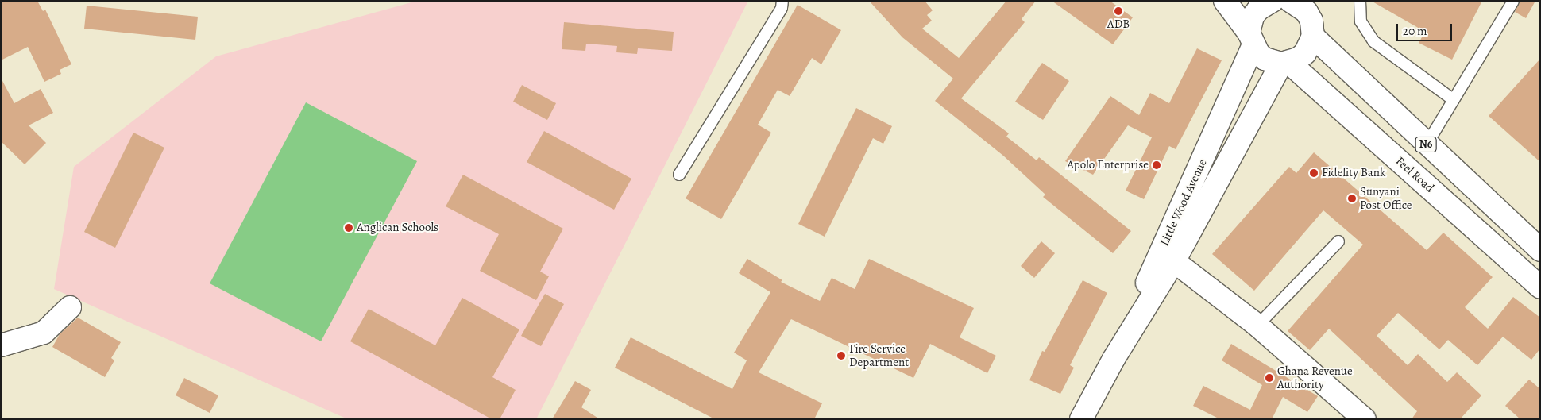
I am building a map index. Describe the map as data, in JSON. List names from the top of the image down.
{
  "streets": {
    "main road": ["N6", "Feel Road", "Little Wood Avenue"]
  },
  "crossings": [
    ["N6", "Feel Road"],
    ["N6", "Little Wood Avenue"],
    ["Feel Road", "Little Wood Avenue"]
  ],
  "places": [
    "ADB",
    "Apolo Enterprise",
    "Fidelity Bank",
    "Sunyani Post Office",
    "Anglican Schools",
    "Fire Service Department",
    "Ghana Revenue Authority"
  ],
  "scale_bar": "20 m"
}
